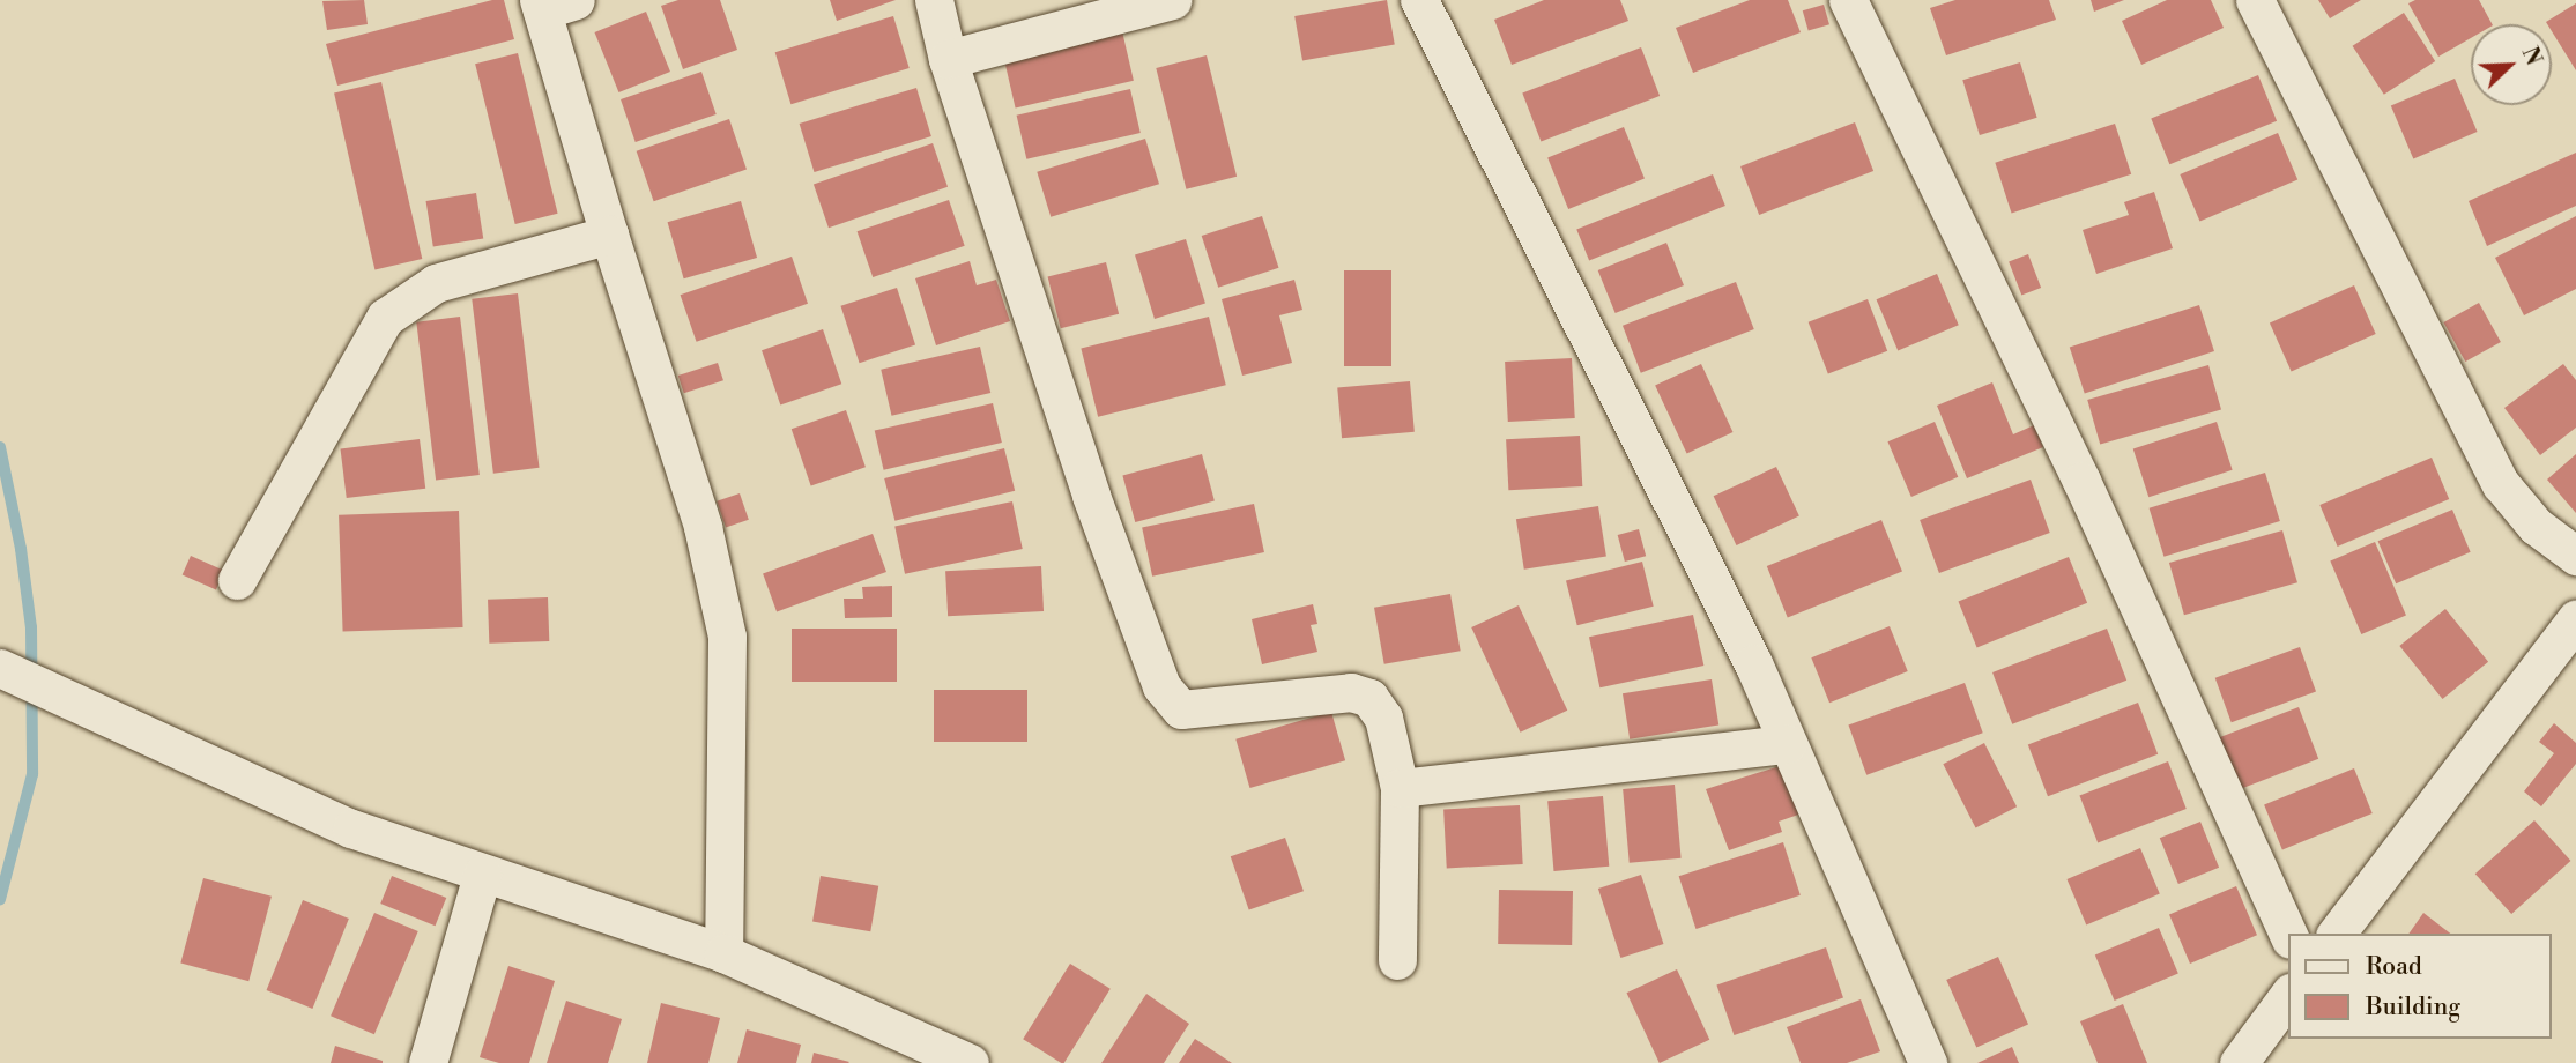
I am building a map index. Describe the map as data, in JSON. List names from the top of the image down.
{
  "legend": ["Road", "Building"],
  "north": "top right"
}
